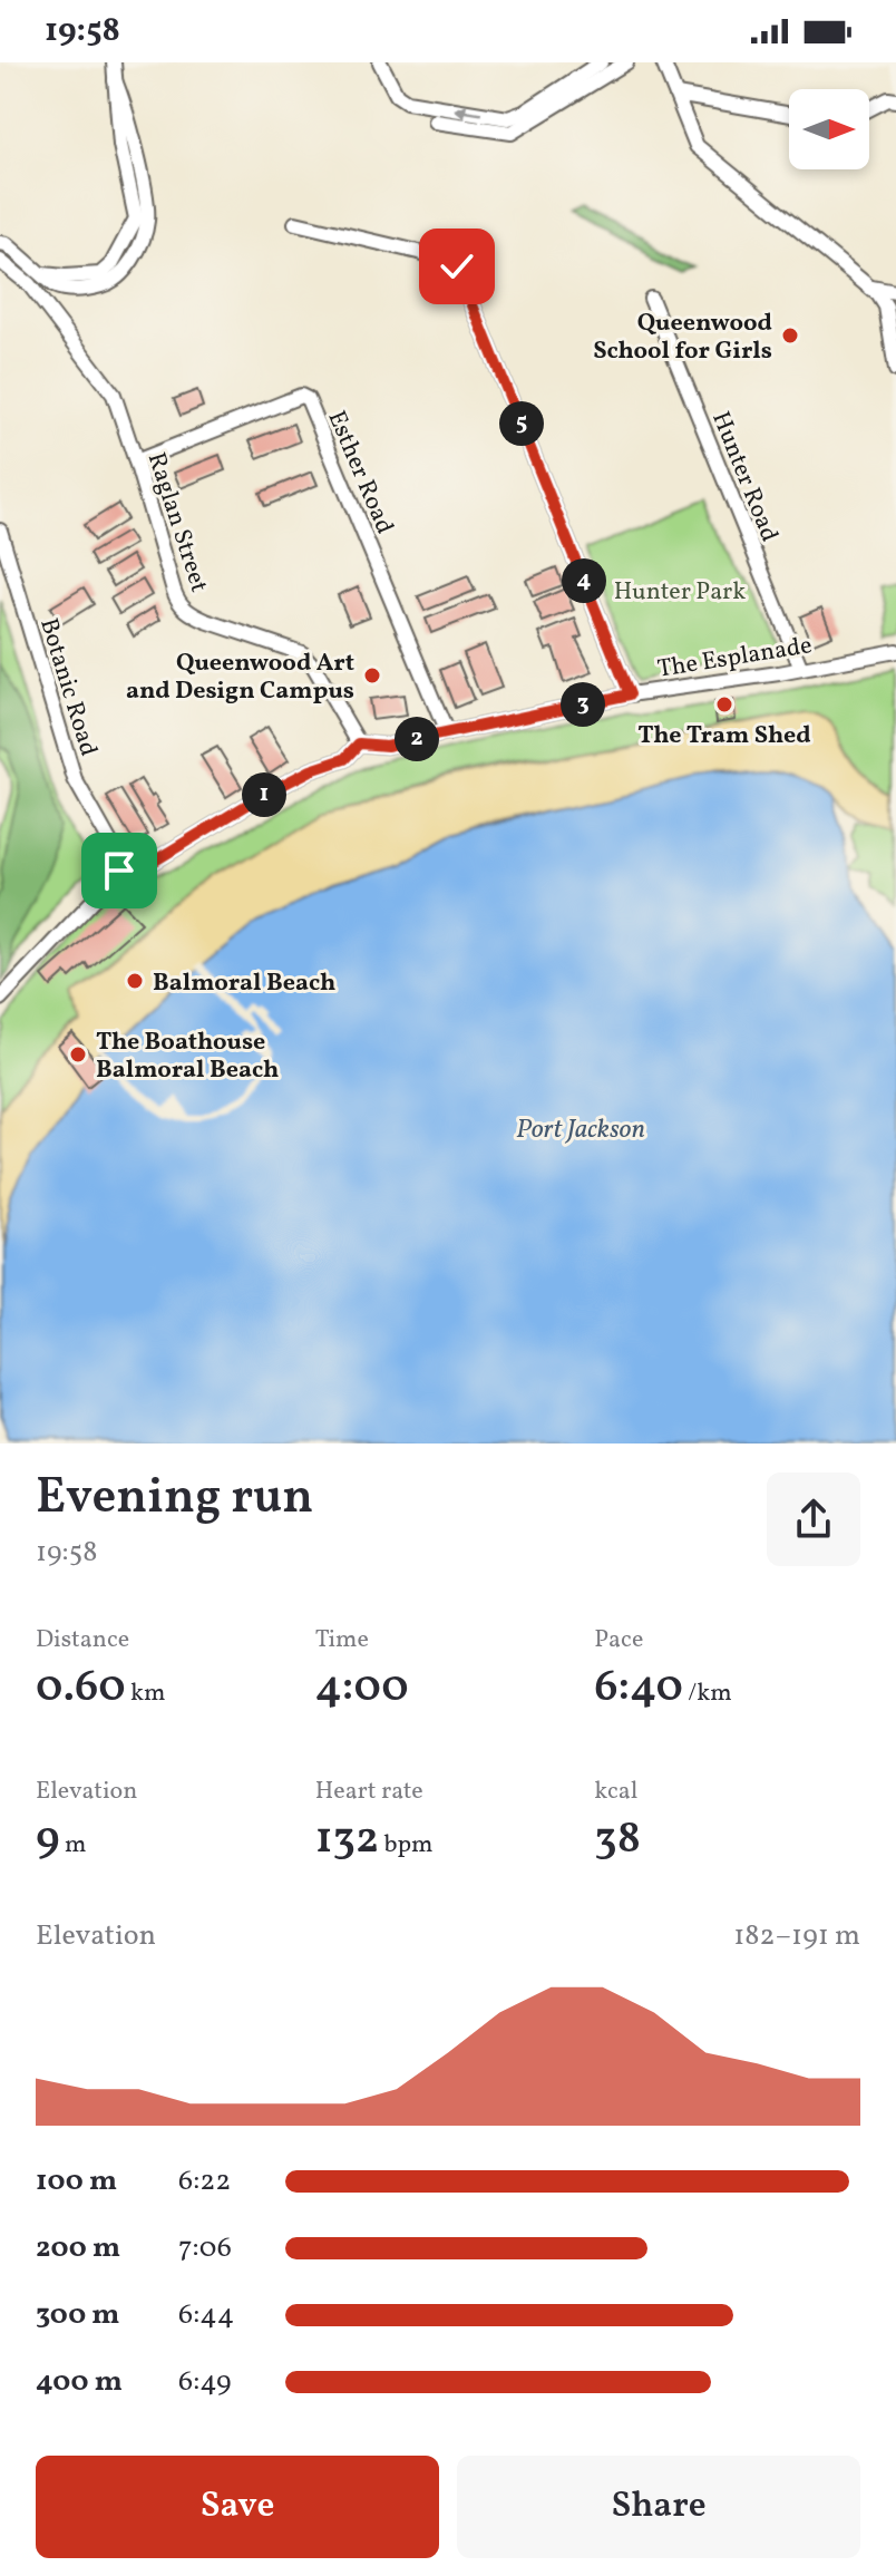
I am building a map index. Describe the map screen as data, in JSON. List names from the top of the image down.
{
  "streets": {
    "street": [
      "Esther Road",
      "Hunter Road",
      "Raglan Street",
      "The Esplanade",
      "Botanic Road"
    ]
  },
  "crossings": [
    ["Esther Road", "Raglan Street"],
    ["Esther Road", "The Esplanade"],
    ["Hunter Road", "The Esplanade"],
    ["Raglan Street", "The Esplanade"]
  ],
  "water": ["Port Jackson"],
  "parks": ["Hunter Park"],
  "places": [
    "Queenwood School for Girls",
    "Queenwood Art and Design Campus",
    "The Tram Shed",
    "Balmoral Beach",
    "The Boathouse Balmoral Beach"
  ],
  "north": "right",
  "page": {
    "status": "19:58",
    "pins": [
      "5",
      "4",
      "3",
      "2",
      "1"
    ],
    "heading": ["Evening run", "19:58"],
    "stats": [
      ["Distance", "0.60 km"],
      ["Time", "4:00"],
      ["Pace", "6:40 /km"],
      ["Elevation", "9 m"],
      ["Heart rate", "132 bpm"],
      ["kcal", "38"]
    ],
    "chart": ["Elevation", "182–191 m"],
    "list": [
      {
        "name": "100 m",
        "note": "6:22"
      },
      {
        "name": "200 m",
        "note": "7:06"
      },
      {
        "name": "300 m",
        "note": "6:44"
      },
      {
        "name": "400 m",
        "note": "6:49"
      }
    ],
    "buttons": ["Save", "Share"]
  }
}
